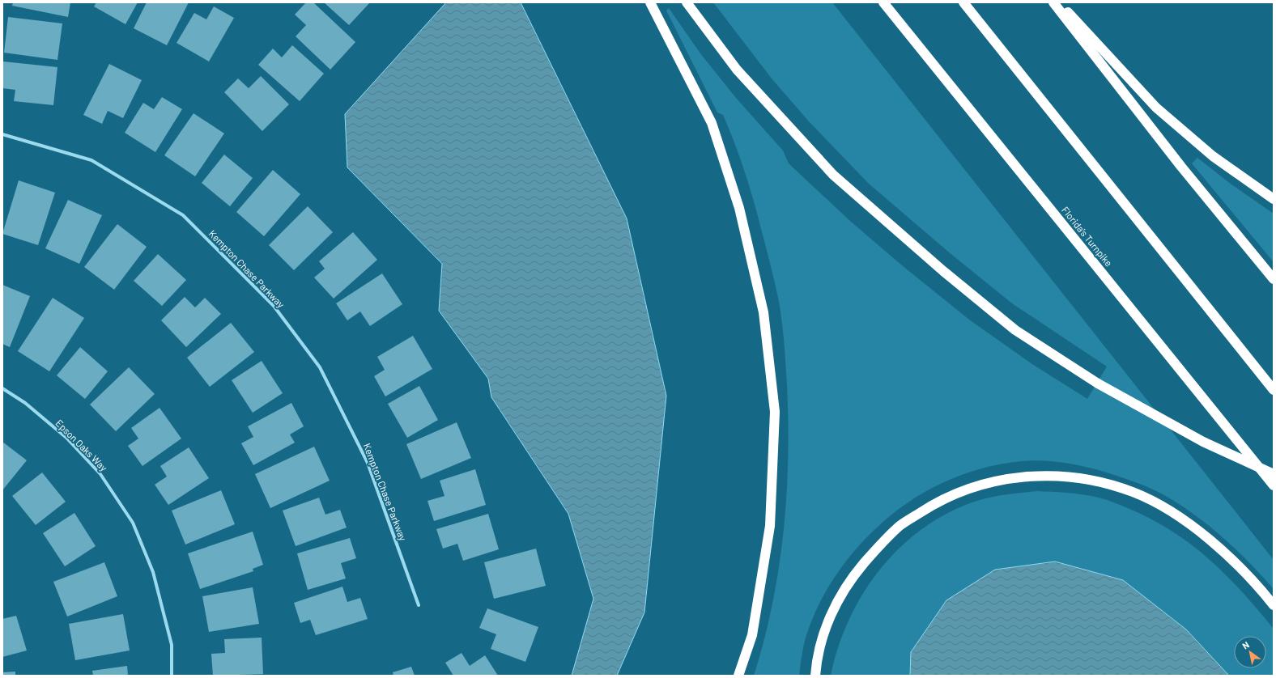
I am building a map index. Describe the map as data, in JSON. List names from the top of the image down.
{
  "streets": {
    "highway": ["Florida's Turnpike"],
    "street": ["Kempton Chase Parkway", "Epson Oaks Way"]
  },
  "north": "top left"
}
